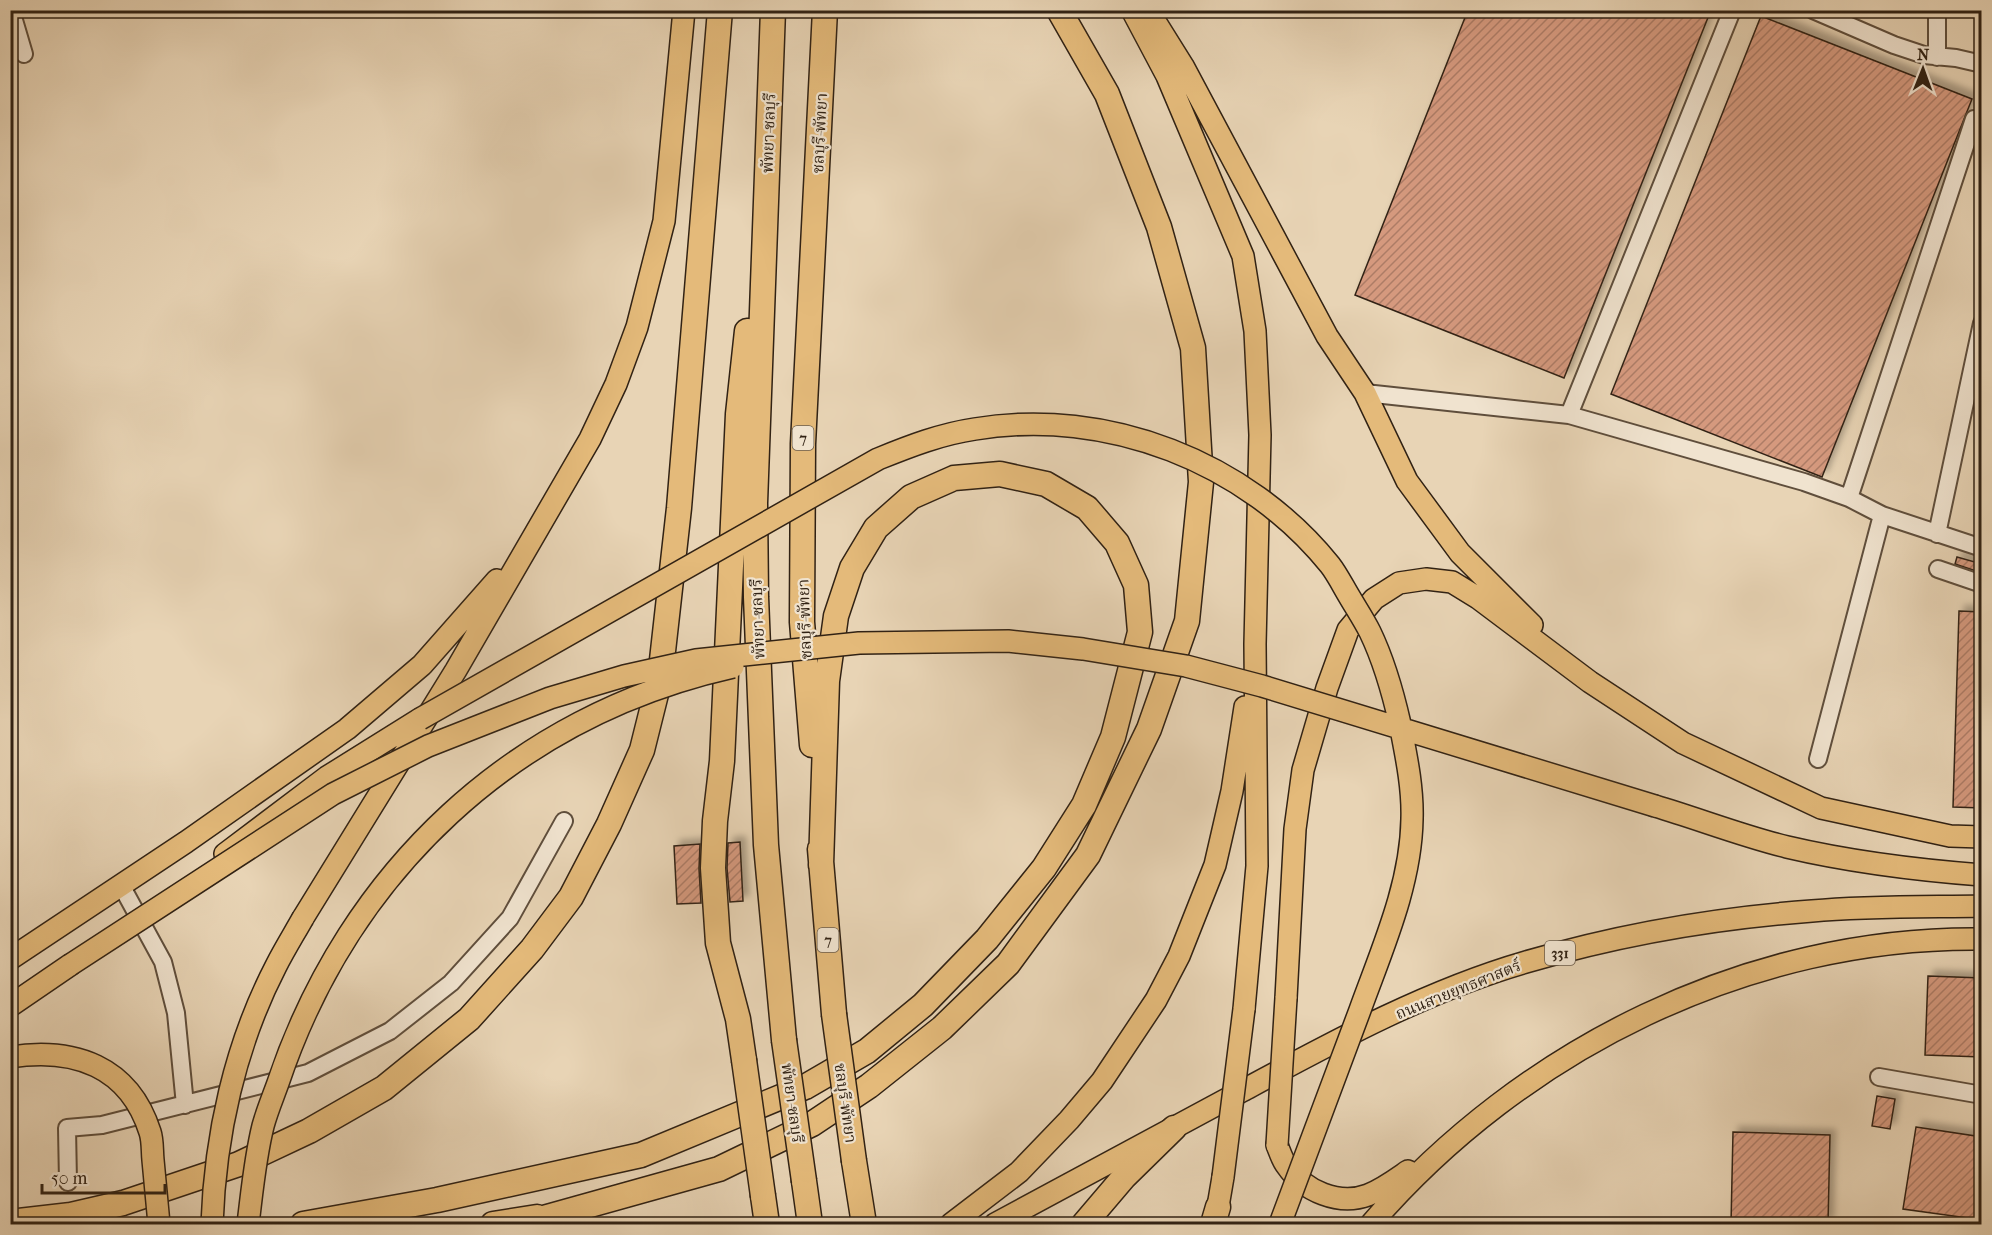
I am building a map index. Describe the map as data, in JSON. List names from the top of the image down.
{
  "streets": {
    "highway": ["พัทยา-ชลบุรี", "ชลบุรี-พัทยา", "7"],
    "main road": ["331", "ถนนสายยุทธศาสตร์"]
  },
  "scale_bar": "50 m",
  "north": "top"
}
